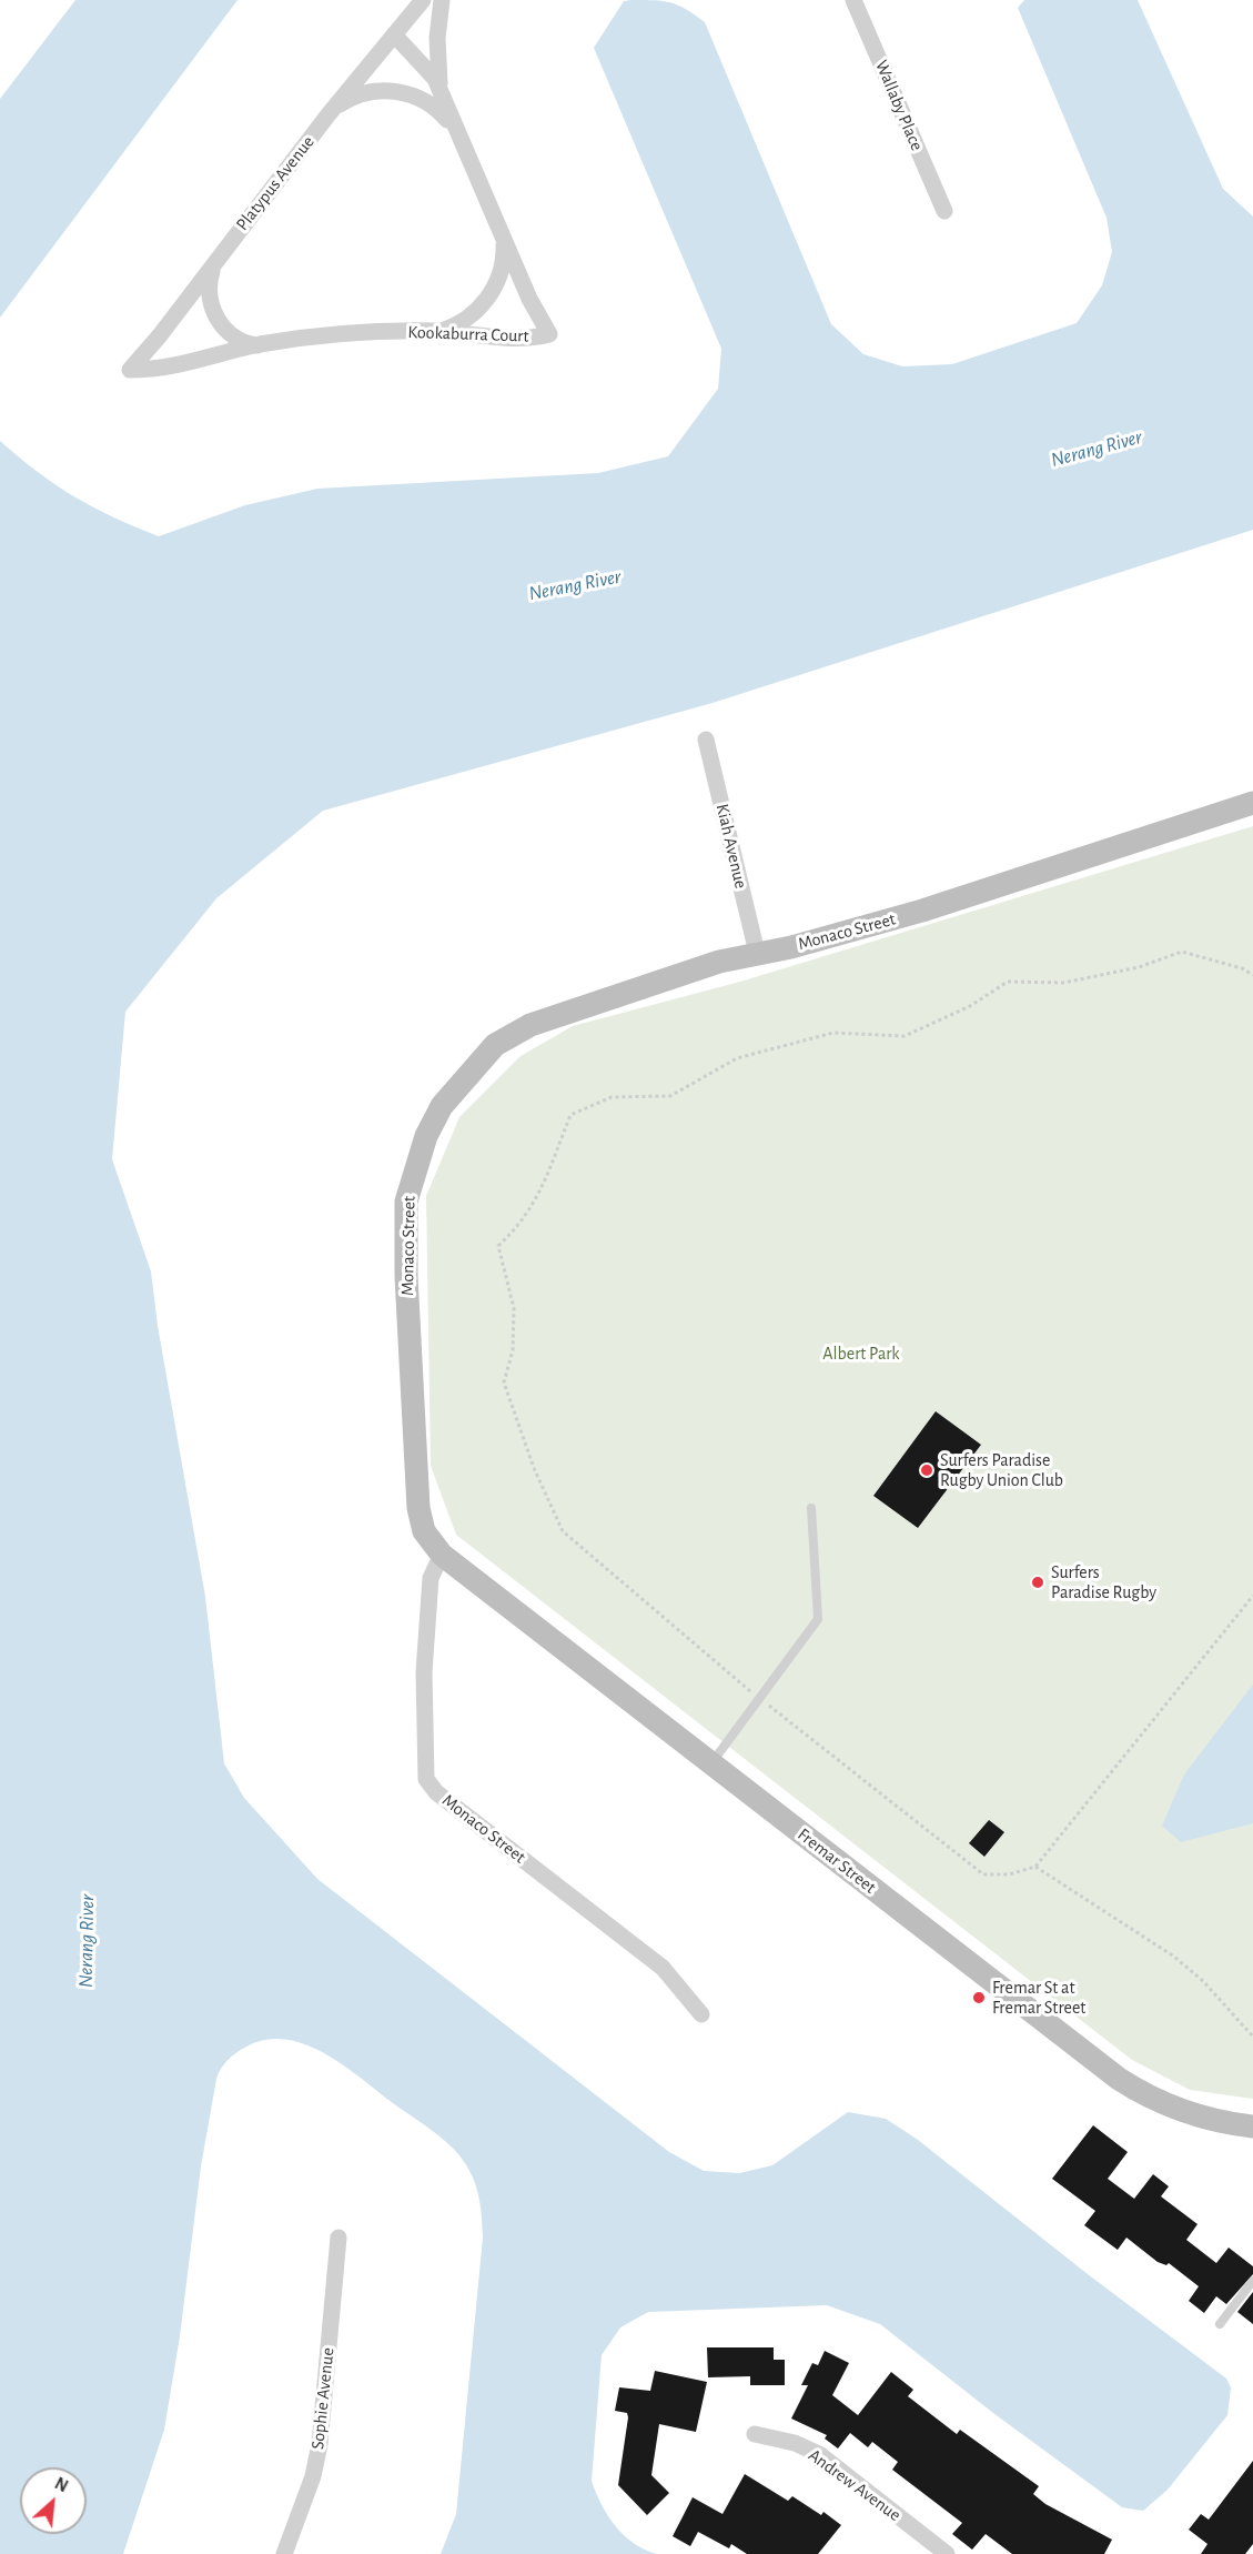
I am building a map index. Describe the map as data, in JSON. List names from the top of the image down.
{
  "streets": {
    "street": [
      "Wallaby Place",
      "Platypus Avenue",
      "Kookaburra Court",
      "Kiah Avenue",
      "Monaco Street",
      "Fremar Street",
      "Sophie Avenue",
      "Andrew Avenue"
    ]
  },
  "crossings": [
    ["Platypus Avenue", "Kookaburra Court"],
    ["Kiah Avenue", "Monaco Street"],
    ["Monaco Street", "Fremar Street"]
  ],
  "water": ["Nerang River"],
  "parks": ["Albert Park"],
  "places": ["Surfers Paradise Rugby Union Club", "Surfers Paradise Rugby", "Fremar St at Fremar Street"],
  "north": "top right"
}
